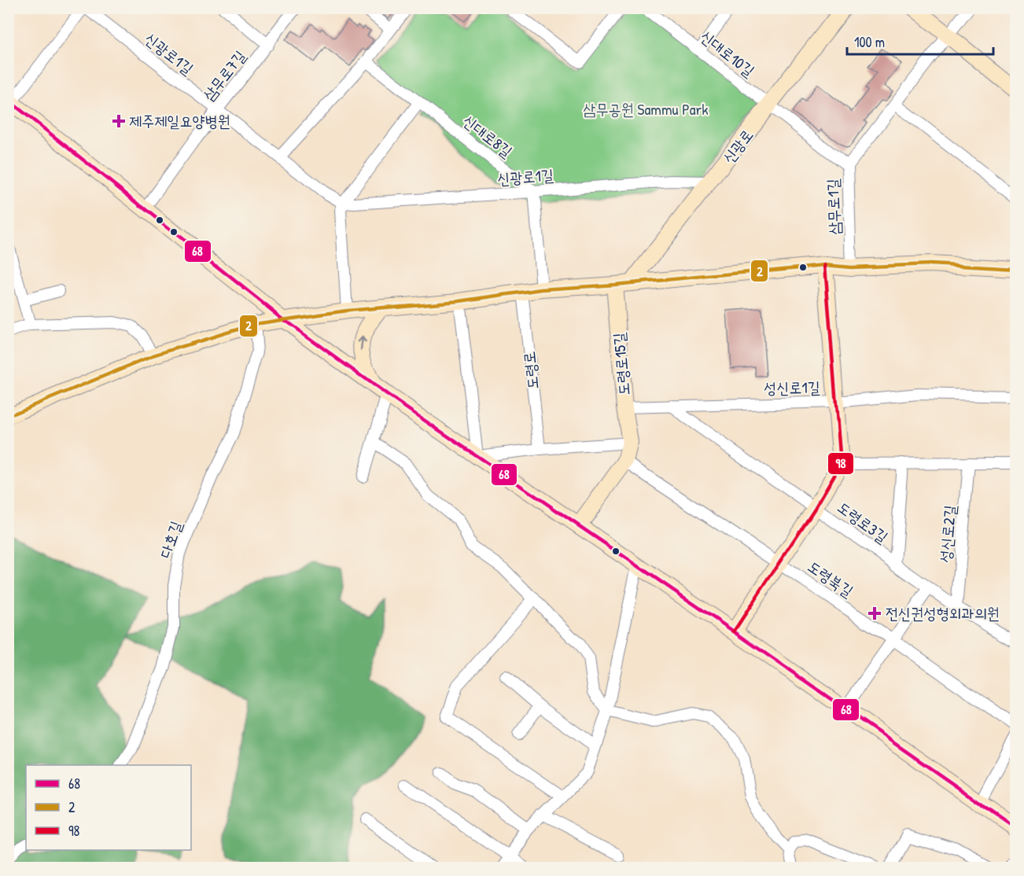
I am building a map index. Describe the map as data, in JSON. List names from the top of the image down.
{
  "streets": {
    "main road": ["신광로", "도령로15길"],
    "street": [
      "신광로1길",
      "신대로10길",
      "삼무로7길",
      "신대로8길",
      "삼무로1길",
      "도령로",
      "성신로1길",
      "도령로3길",
      "성신로2길",
      "다호길",
      "도령북길"
    ]
  },
  "crossings": [
    ["신광로1길", "삼무로7길"],
    ["신광로1길", "신대로8길"],
    ["신광로1길", "신광로"],
    ["신대로10길", "신광로"],
    ["신대로10길", "삼무로1길"],
    ["도령로15길", "성신로1길"],
    ["도령로15길", "도령북길"],
    ["성신로1길", "도령로3길"],
    ["도령로3길", "성신로2길"]
  ],
  "parks": ["삼무공원 Sammu Park"],
  "places": {
    "health": ["제주제일요양병원", "전신권성형외과의원"]
  },
  "lines": ["transit line 68", "transit line 2", "transit line 98"],
  "legend": ["68", "2", "98"],
  "scale_bar": "100 m"
}
